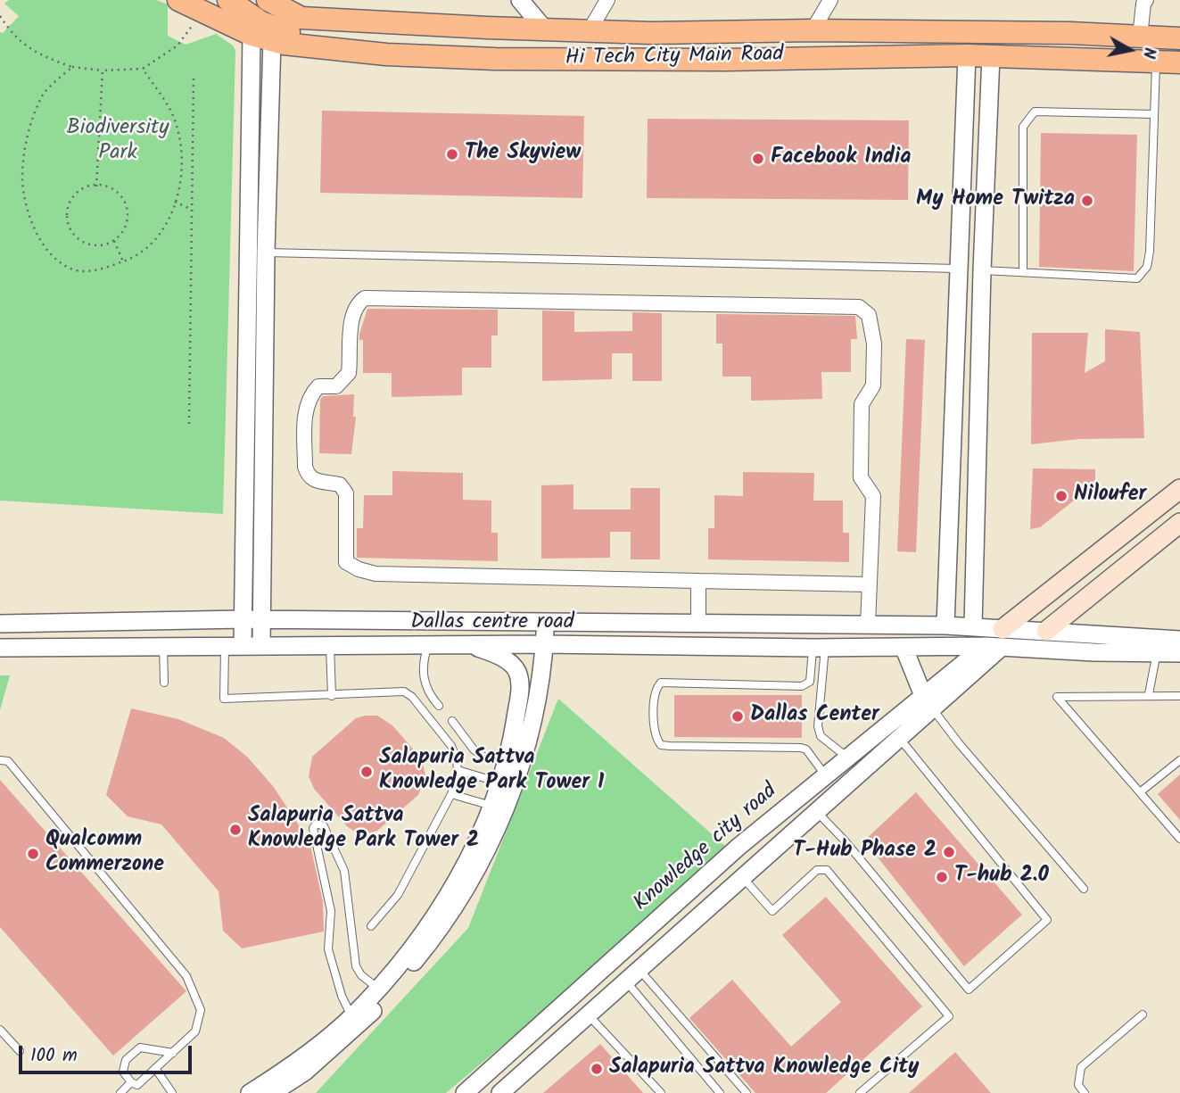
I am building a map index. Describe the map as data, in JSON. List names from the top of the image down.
{
  "streets": {
    "main road": ["Hi Tech City Main Road"],
    "street": ["Dallas centre road", "Knowledge city road"]
  },
  "crossings": [
    ["Dallas centre road", "Knowledge city road"]
  ],
  "parks": ["Biodiversity Park"],
  "places": [
    "The Skyview",
    "Facebook India",
    "My Home Twitza",
    "Niloufer",
    "Dallas Center",
    "Salapuria Sattva Knowledge Park Tower 1",
    "Salapuria Sattva Knowledge Park Tower 2",
    "T-Hub Phase 2",
    "Qualcomm Commerzone",
    "T-hub 2.0",
    "Salapuria Sattva Knowledge City"
  ],
  "scale_bar": "100 m",
  "north": "right"
}
